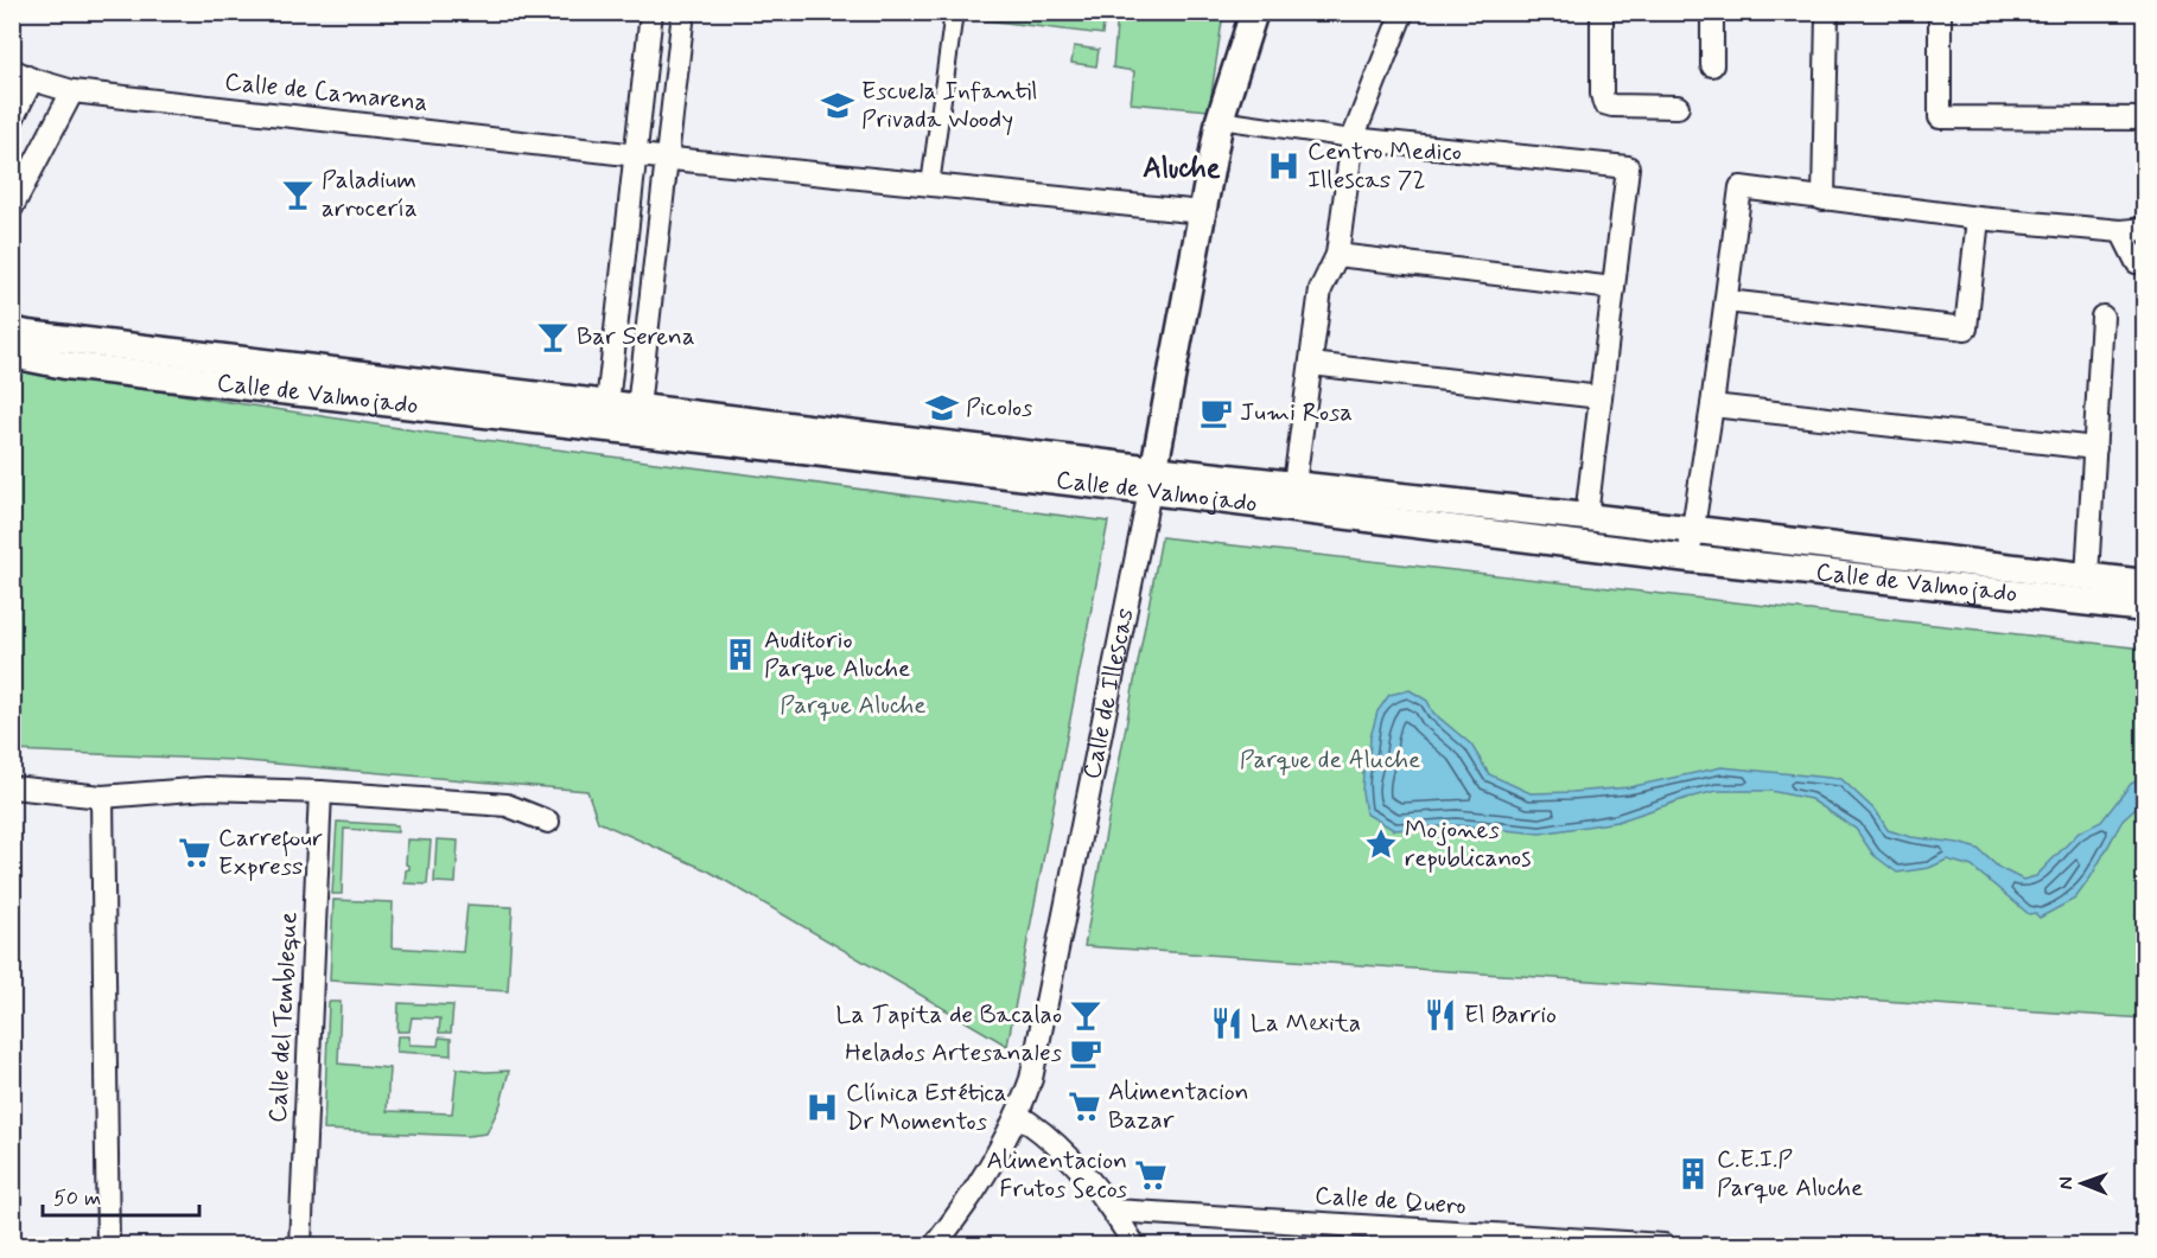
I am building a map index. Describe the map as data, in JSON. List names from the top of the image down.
{
  "streets": {
    "street": [
      "Calle de Camarena",
      "Calle de Valmojado",
      "Calle de Illescas",
      "Calle del Tembleque",
      "Calle de Quero"
    ]
  },
  "crossings": [
    ["Calle de Valmojado", "Calle de Illescas"]
  ],
  "districts": ["Aluche"],
  "parks": ["Parque Aluche", "Parque de Aluche"],
  "places": {
    "school or university": ["Escuela Infantil Privada Woody", "Picolos"],
    "hospital": ["Centro Medico Illescas 72", "Clínica Estética Dr Momentos"],
    "bar": ["Paladium arrocería", "Bar Serena", "La Tapita de Bacalao"],
    "cafe": ["Jumi Rosa", "Helados Artesanales"],
    "building": ["Auditorio Parque Aluche", "C.E.I.P Parque Aluche"],
    "place": ["Mojones republicanos"],
    "supermarket": ["Carrefour Express", "Alimentacion Bazar", "Alimentacion Frutos Secos"],
    "restaurant": ["El Barrio", "La Mexita"]
  },
  "scale_bar": "50 m",
  "north": "left"
}
